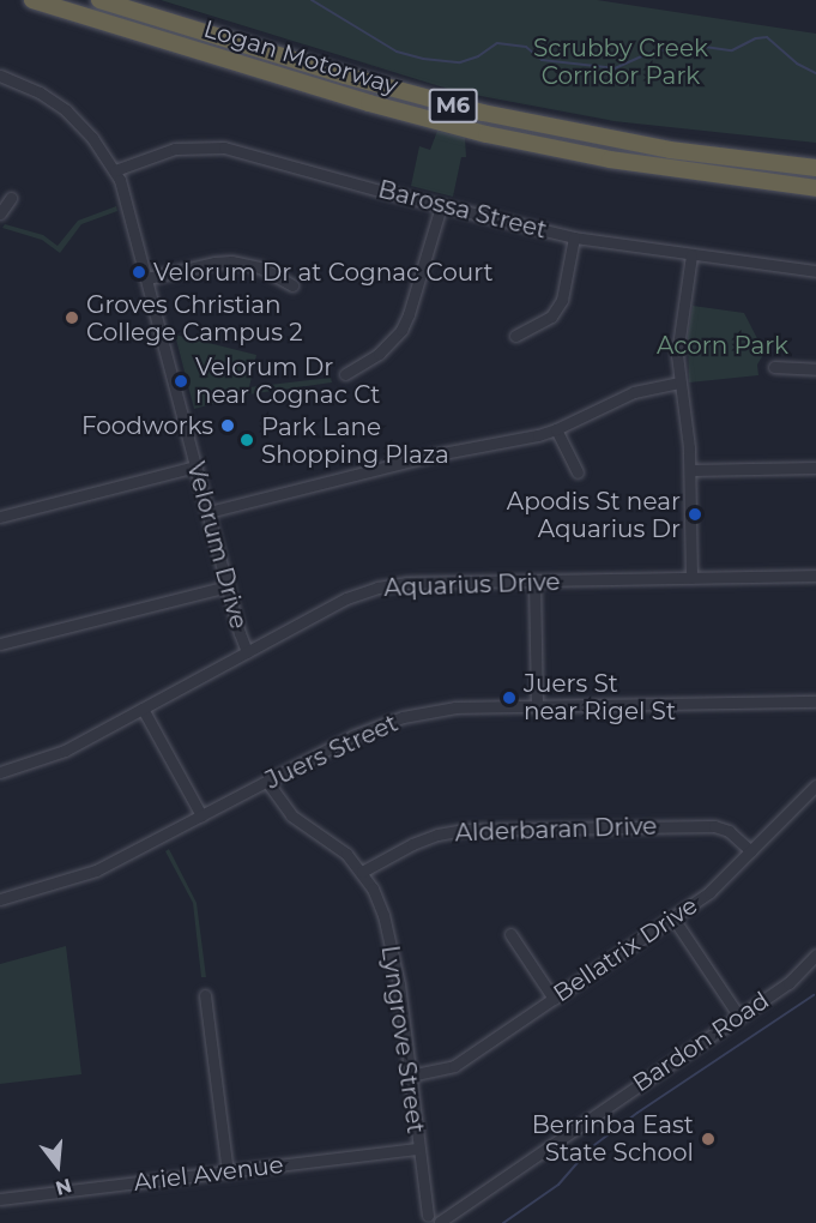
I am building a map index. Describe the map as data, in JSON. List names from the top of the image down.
{
  "streets": {
    "highway": ["Logan Motorway", "M6"],
    "street": [
      "Barossa Street",
      "Velorum Drive",
      "Aquarius Drive",
      "Juers Street",
      "Alderbaran Drive",
      "Bellatrix Drive",
      "Lyngrove Street",
      "Bardon Road",
      "Ariel Avenue"
    ]
  },
  "crossings": [
    ["Barossa Street", "Velorum Drive"],
    ["Velorum Drive", "Aquarius Drive"],
    ["Juers Street", "Lyngrove Street"],
    ["Alderbaran Drive", "Bellatrix Drive"],
    ["Alderbaran Drive", "Lyngrove Street"],
    ["Bellatrix Drive", "Lyngrove Street"],
    ["Lyngrove Street", "Ariel Avenue"]
  ],
  "parks": ["Scrubby Creek Corridor Park", "Acorn Park"],
  "places": [
    "Velorum Dr at Cognac Court",
    "Groves Christian College Campus 2",
    "Velorum Dr near Cognac Ct",
    "Foodworks",
    "Park Lane Shopping Plaza",
    "Apodis St near Aquarius Dr",
    "Juers St near Rigel St",
    "Berrinba East State School"
  ],
  "north": "bottom"
}
